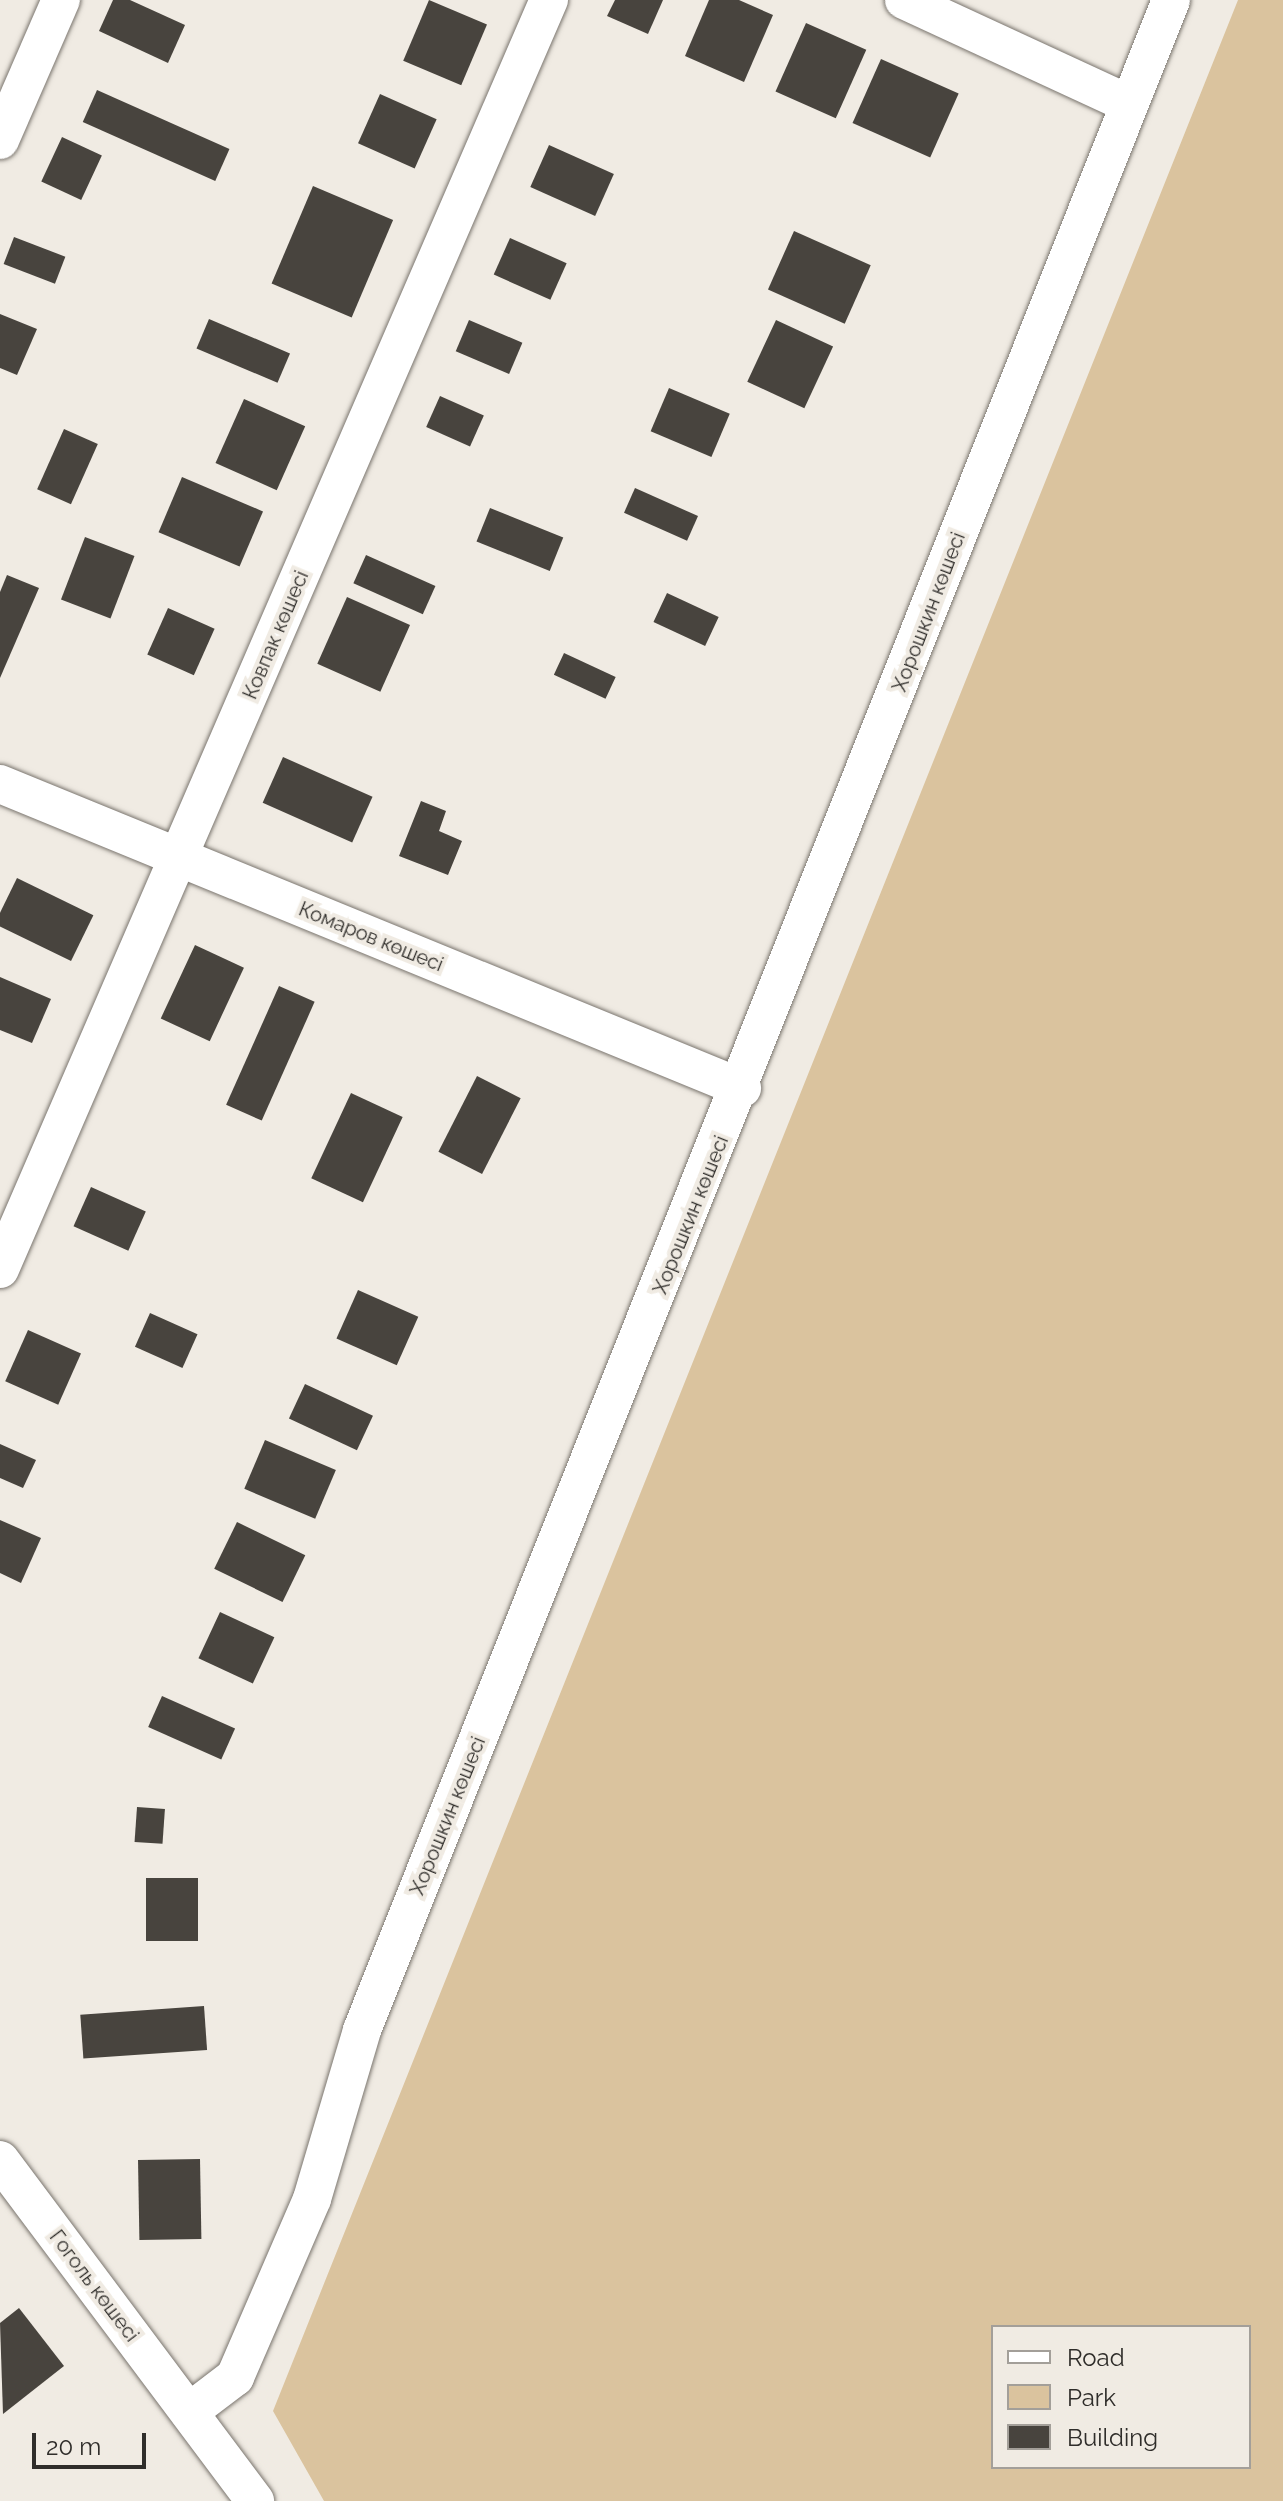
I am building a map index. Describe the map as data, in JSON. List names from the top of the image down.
{
  "streets": {
    "street": [
      "Хорошкин көшесі",
      "Ковпак көшесі",
      "Комаров көшесі",
      "Гоголь көшесі"
    ]
  },
  "crossings": [
    ["Хорошкин көшесі", "Комаров көшесі"],
    ["Хорошкин көшесі", "Гоголь көшесі"],
    ["Ковпак көшесі", "Комаров көшесі"]
  ],
  "legend": ["Road", "Park", "Building"],
  "scale_bar": "20 m"
}
